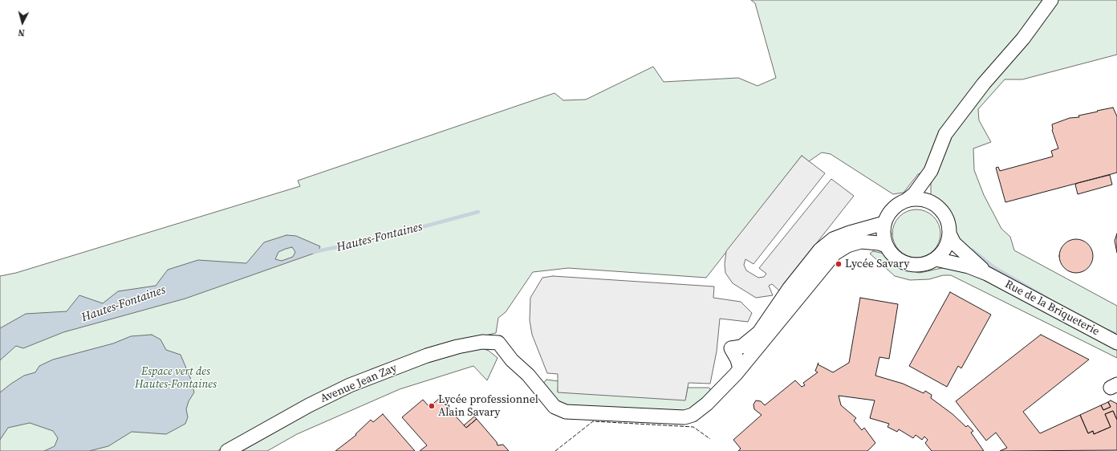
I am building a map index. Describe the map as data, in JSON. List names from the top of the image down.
{
  "streets": {
    "street": ["Rue de la Briqueterie", "Avenue Jean Zay"]
  },
  "water": ["Hautes-Fontaines"],
  "parks": ["Espace vert des Hautes-Fontaines"],
  "places": ["Lycée Savary", "Lycée professionnel Alain Savary"],
  "north": "bottom"
}
